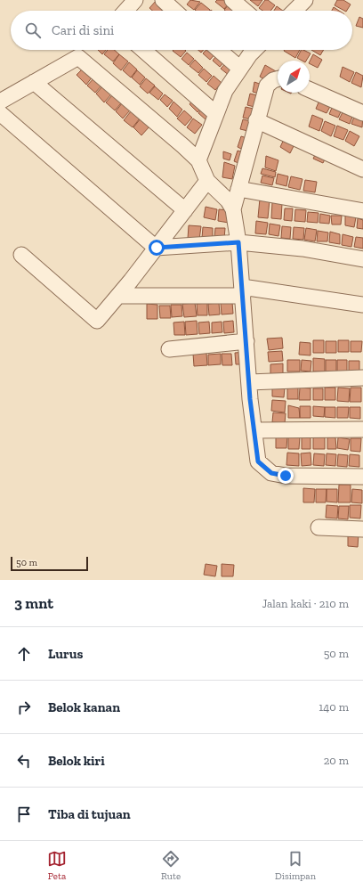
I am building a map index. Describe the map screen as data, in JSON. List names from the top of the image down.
{
  "scale_bar": "50 m",
  "north": "top right",
  "page": {
    "search": "Cari di sini",
    "scale": "50 m",
    "heading": ["3 mnt", "Jalan kaki · 210 m"],
    "list": [
      ["Lurus", "50 m"],
      ["Belok kanan", "140 m"],
      ["Belok kiri", "20 m"],
      "Tiba di tujuan"
    ],
    "nav": ["Peta", "Rute", "Disimpan"]
  }
}
